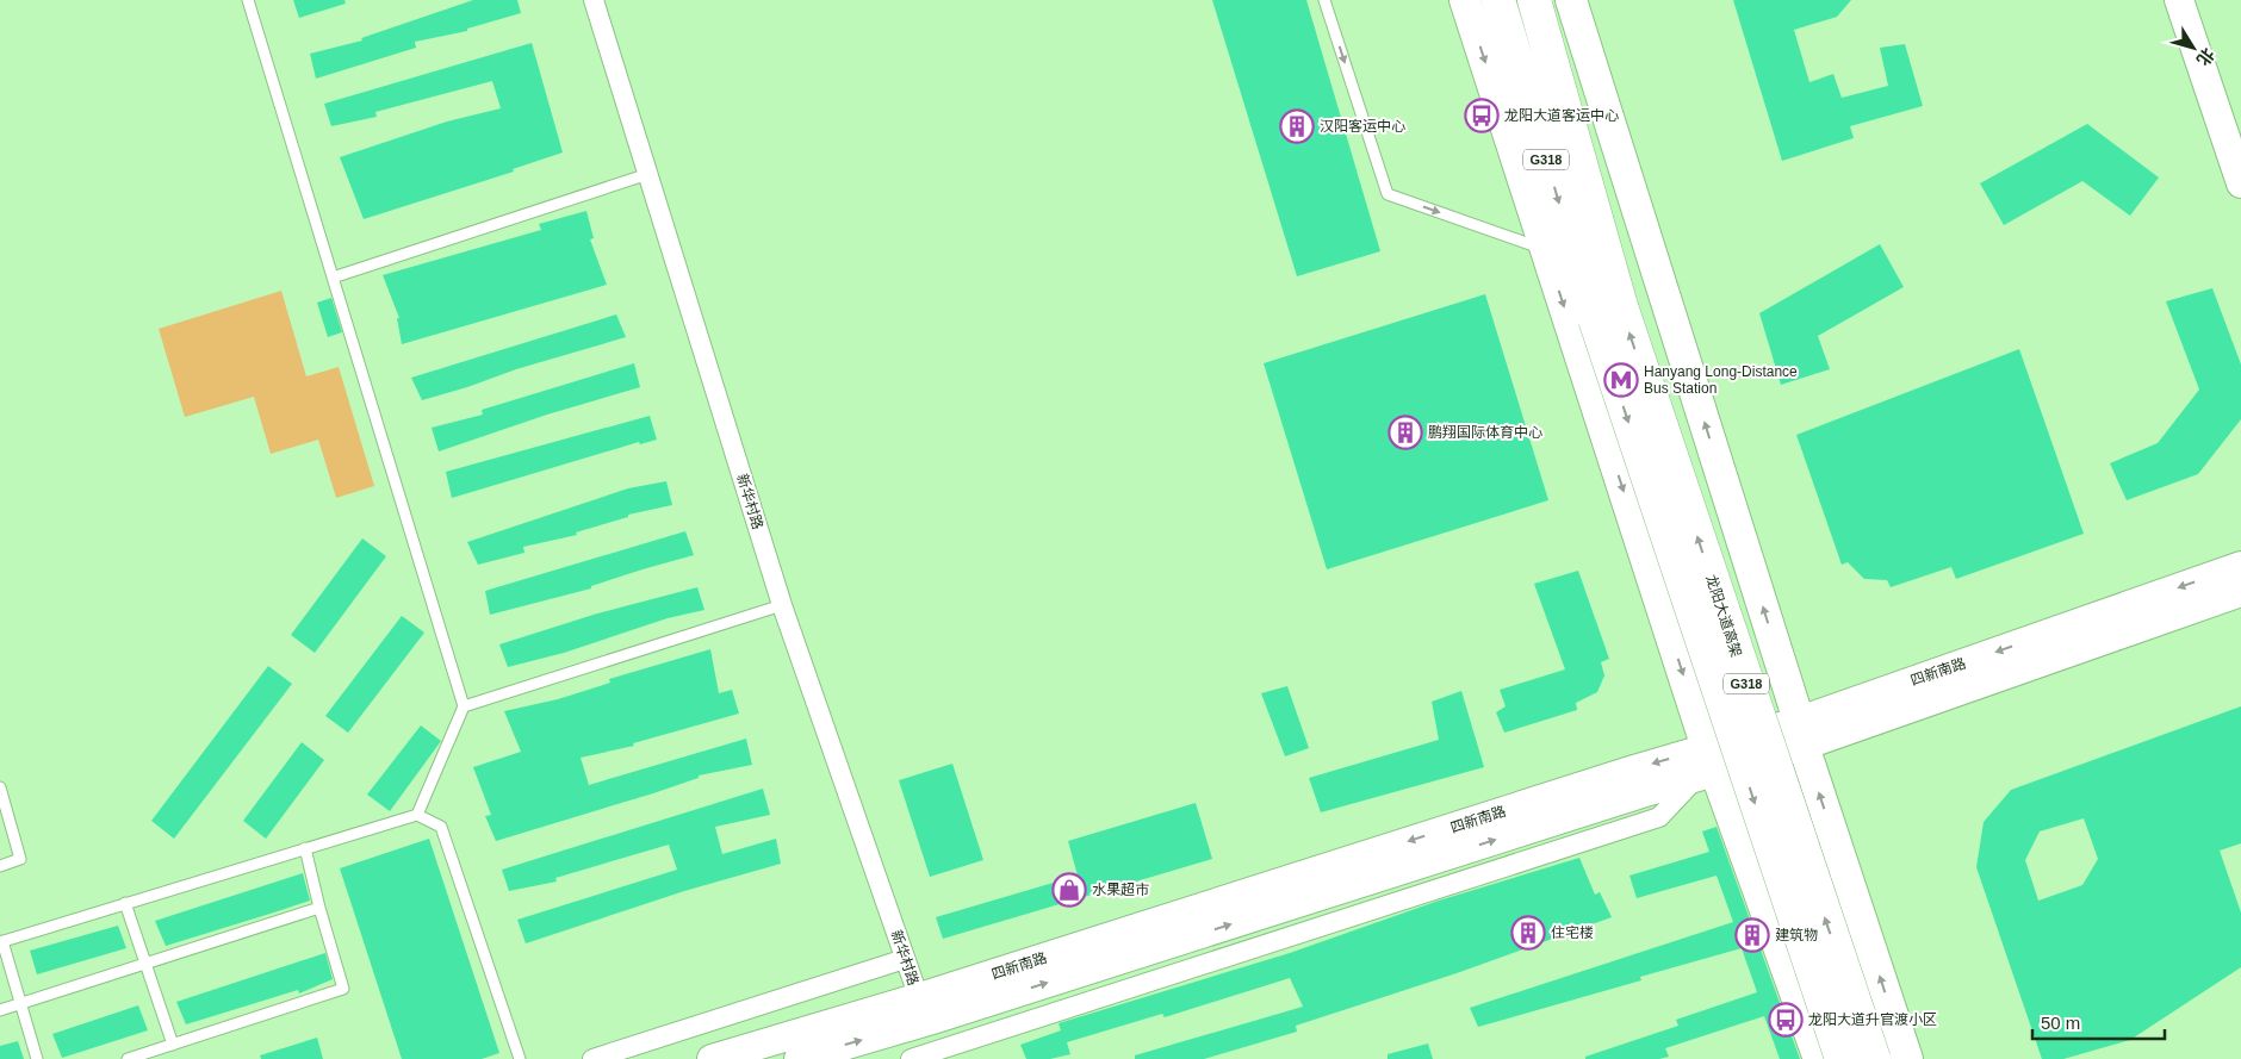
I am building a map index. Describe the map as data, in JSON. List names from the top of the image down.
{
  "streets": {
    "highway": ["G318", "龙阳大道高架"],
    "main road": ["四新南路"],
    "street": ["新华村路"]
  },
  "crossings": [
    ["G318", "龙阳大道高架"],
    ["新华村路", "四新南路"]
  ],
  "places": {
    "bus stop": ["龙阳大道客运中心", "龙阳大道升官渡小区"],
    "building": [
      "汉阳客运中心",
      "鹏翔国际体育中心",
      "住宅楼",
      "建筑物"
    ],
    "metro station": ["Hanyang Long-Distance Bus Station"],
    "shop": ["水果超市"]
  },
  "scale_bar": "50 m",
  "north": "bottom right"
}
